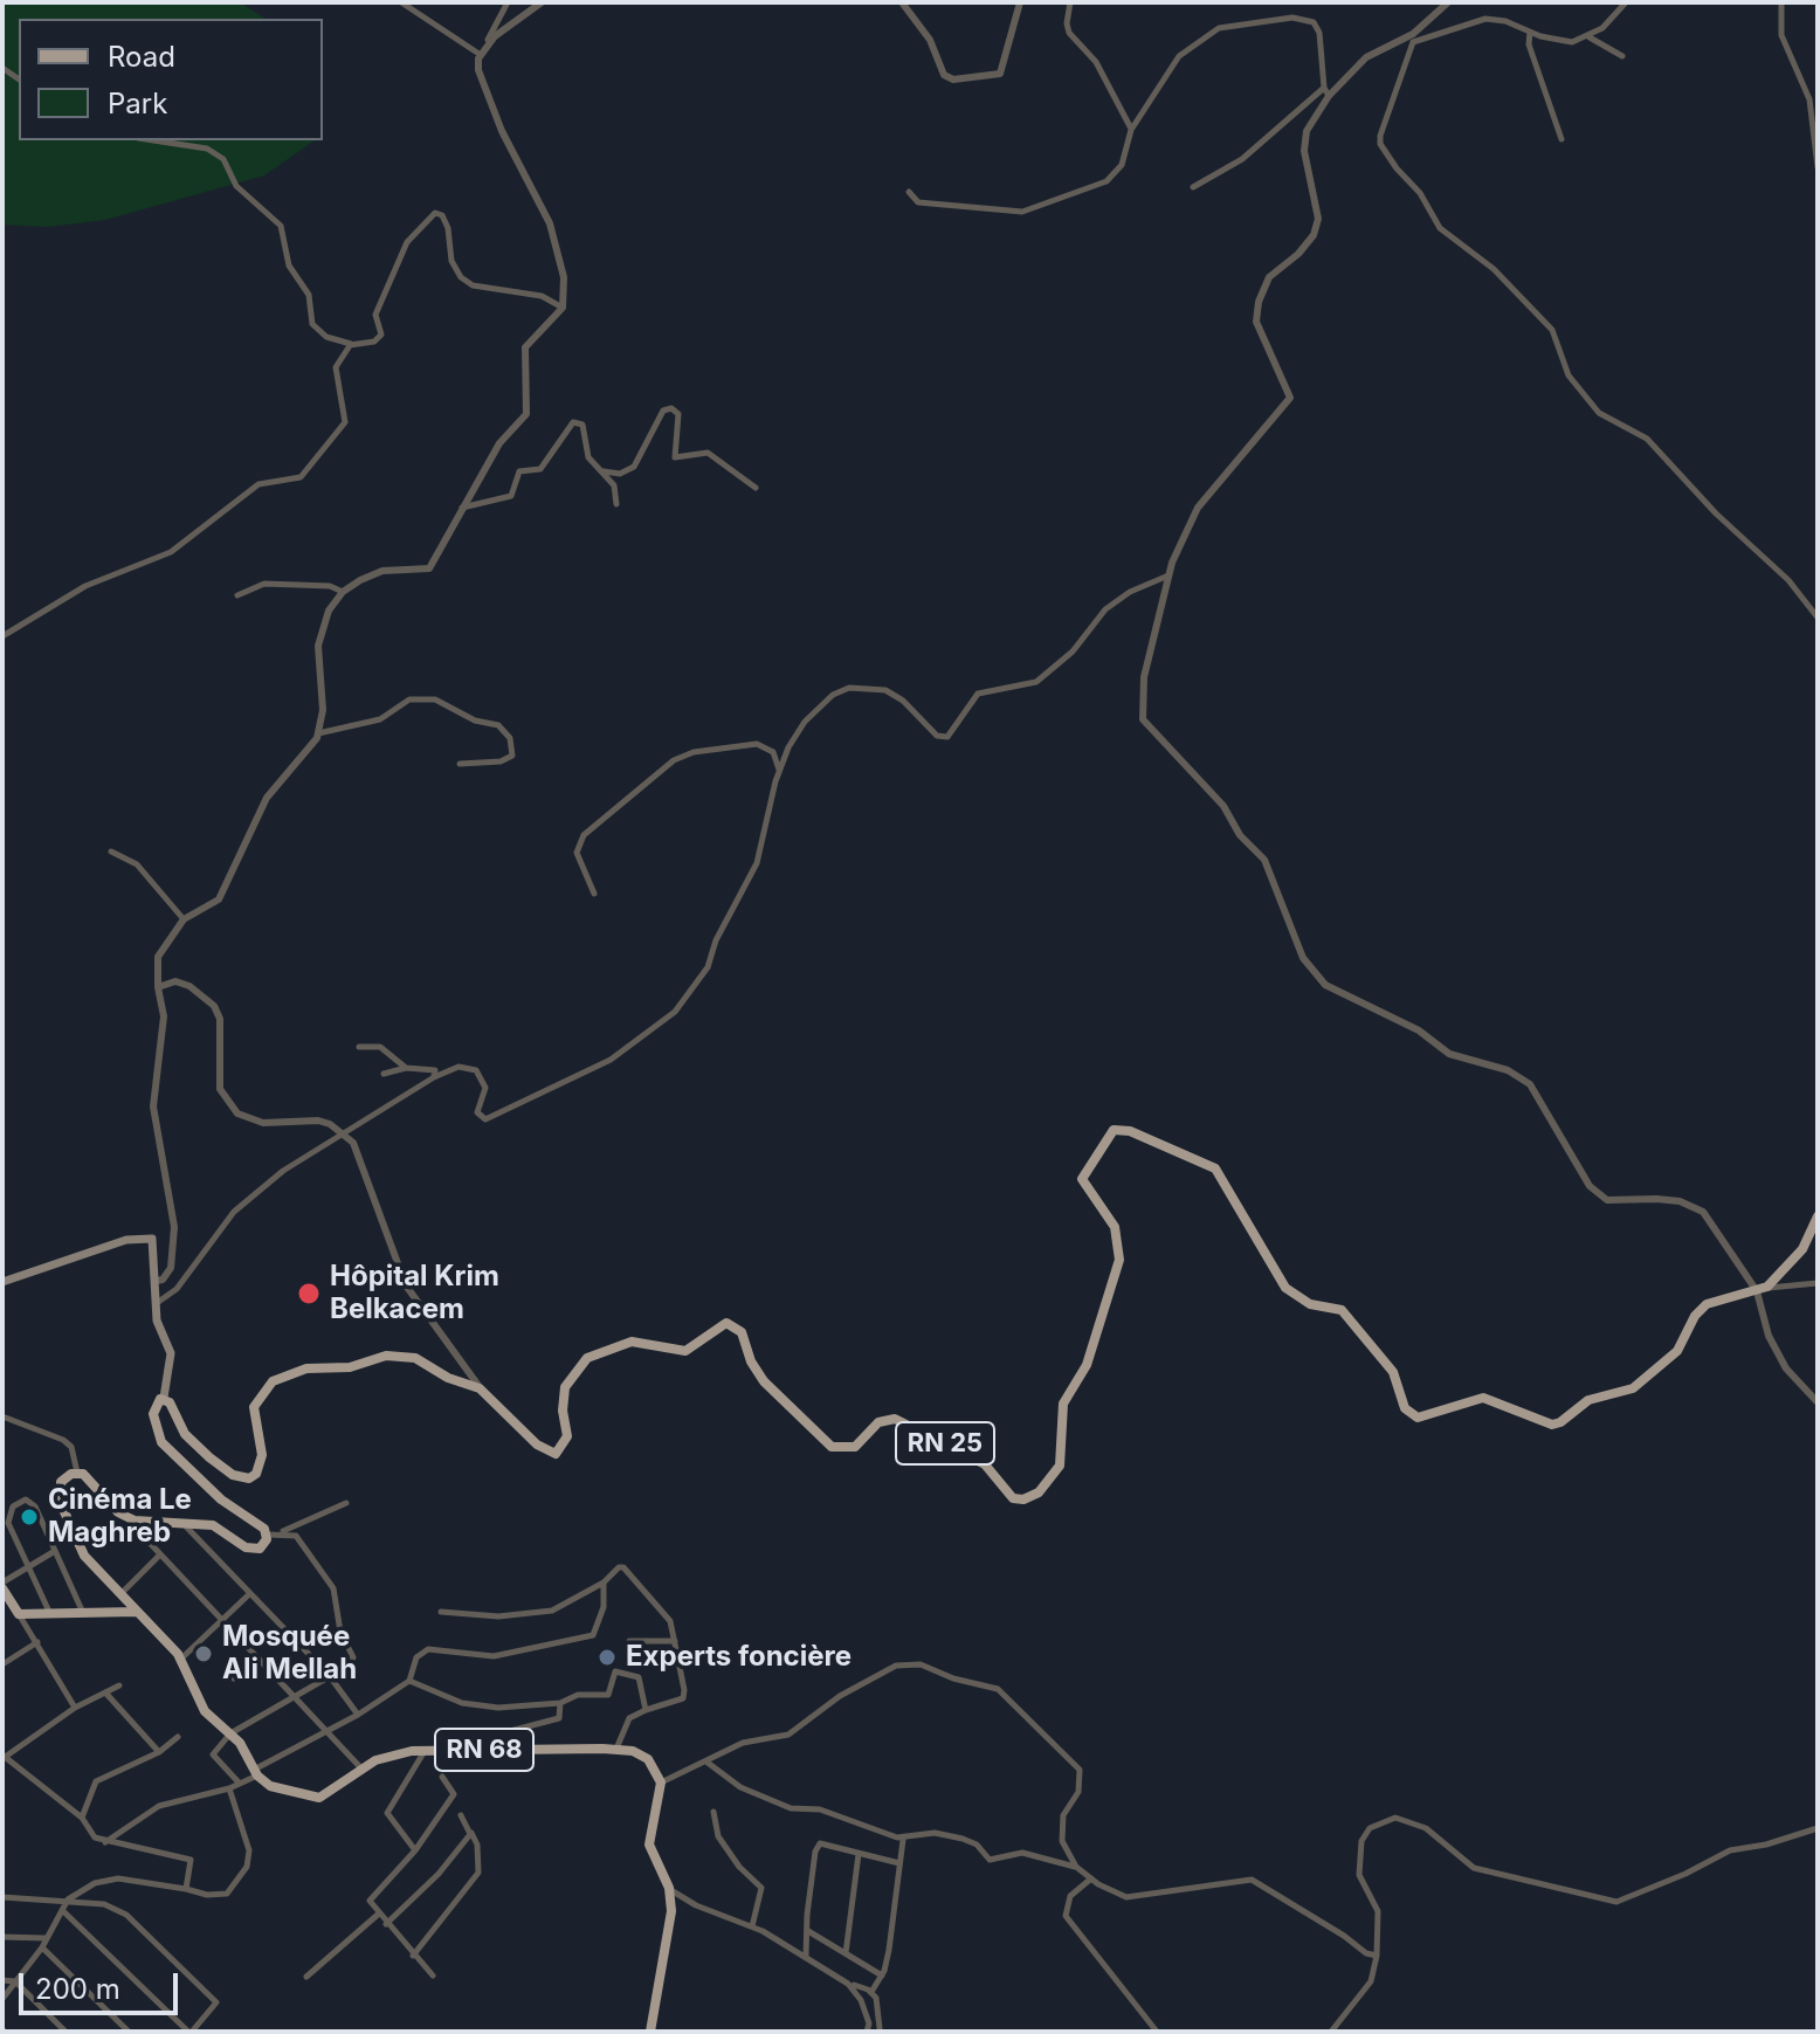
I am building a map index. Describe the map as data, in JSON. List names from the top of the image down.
{
  "streets": {
    "main road": ["RN 25", "RN 68"]
  },
  "places": [
    "Hôpital Krim Belkacem",
    "Cinéma Le Maghreb",
    "Mosquée Ali Mellah",
    "Experts foncière"
  ],
  "legend": ["Road", "Park"],
  "scale_bar": "200 m"
}
